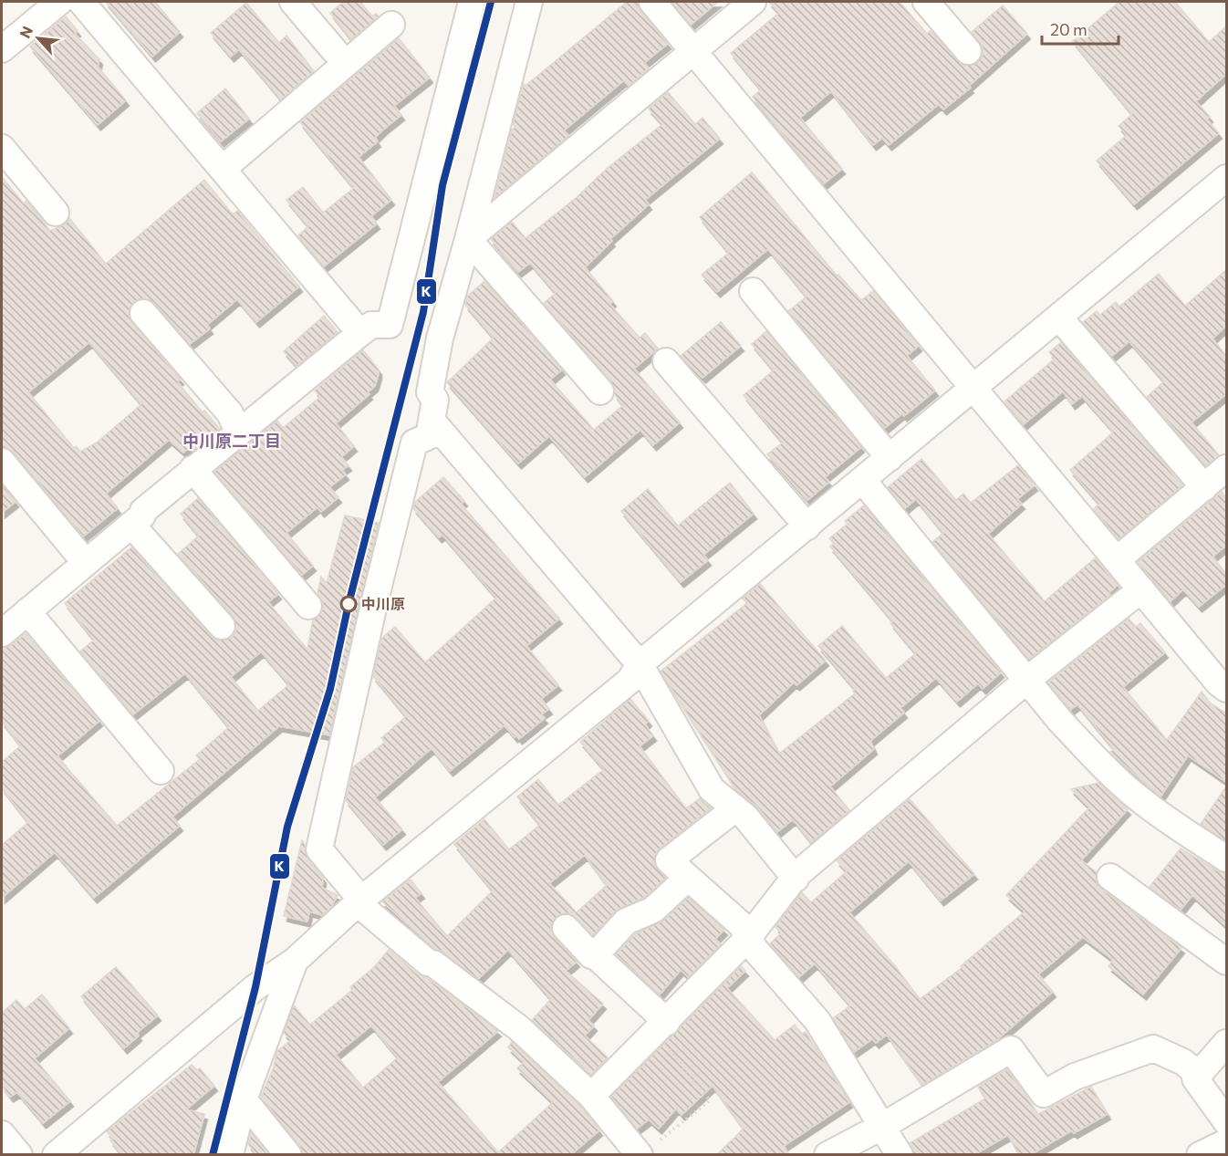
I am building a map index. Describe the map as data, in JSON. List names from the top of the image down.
{
  "districts": ["中川原二丁目"],
  "places": ["中川原"],
  "lines": ["transit line K"],
  "scale_bar": "20 m",
  "north": "top left"
}
